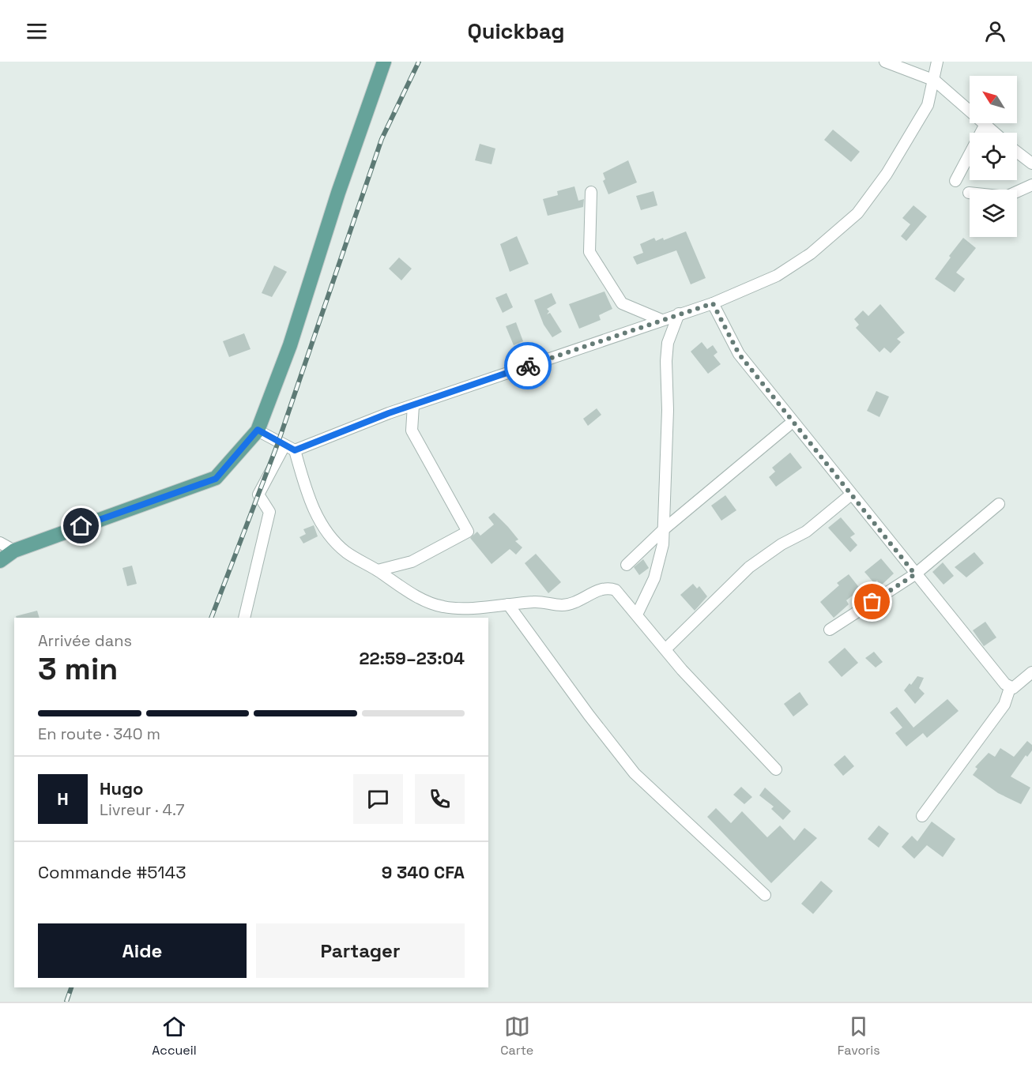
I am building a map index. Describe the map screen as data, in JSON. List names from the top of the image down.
{
  "north": "top left",
  "page": {
    "header": "Quickbag",
    "heading": ["3 min", "Arrivée dans", "22:59–23:04"],
    "panel": [
      "Hugo",
      "Livreur · 4.7",
      "Commande #5143",
      "9 340 CFA"
    ],
    "bar": "En route · 340 m",
    "round": "H",
    "buttons": ["Aide", "Partager"],
    "tabs": ["Accueil", "Carte", "Favoris"]
  }
}
